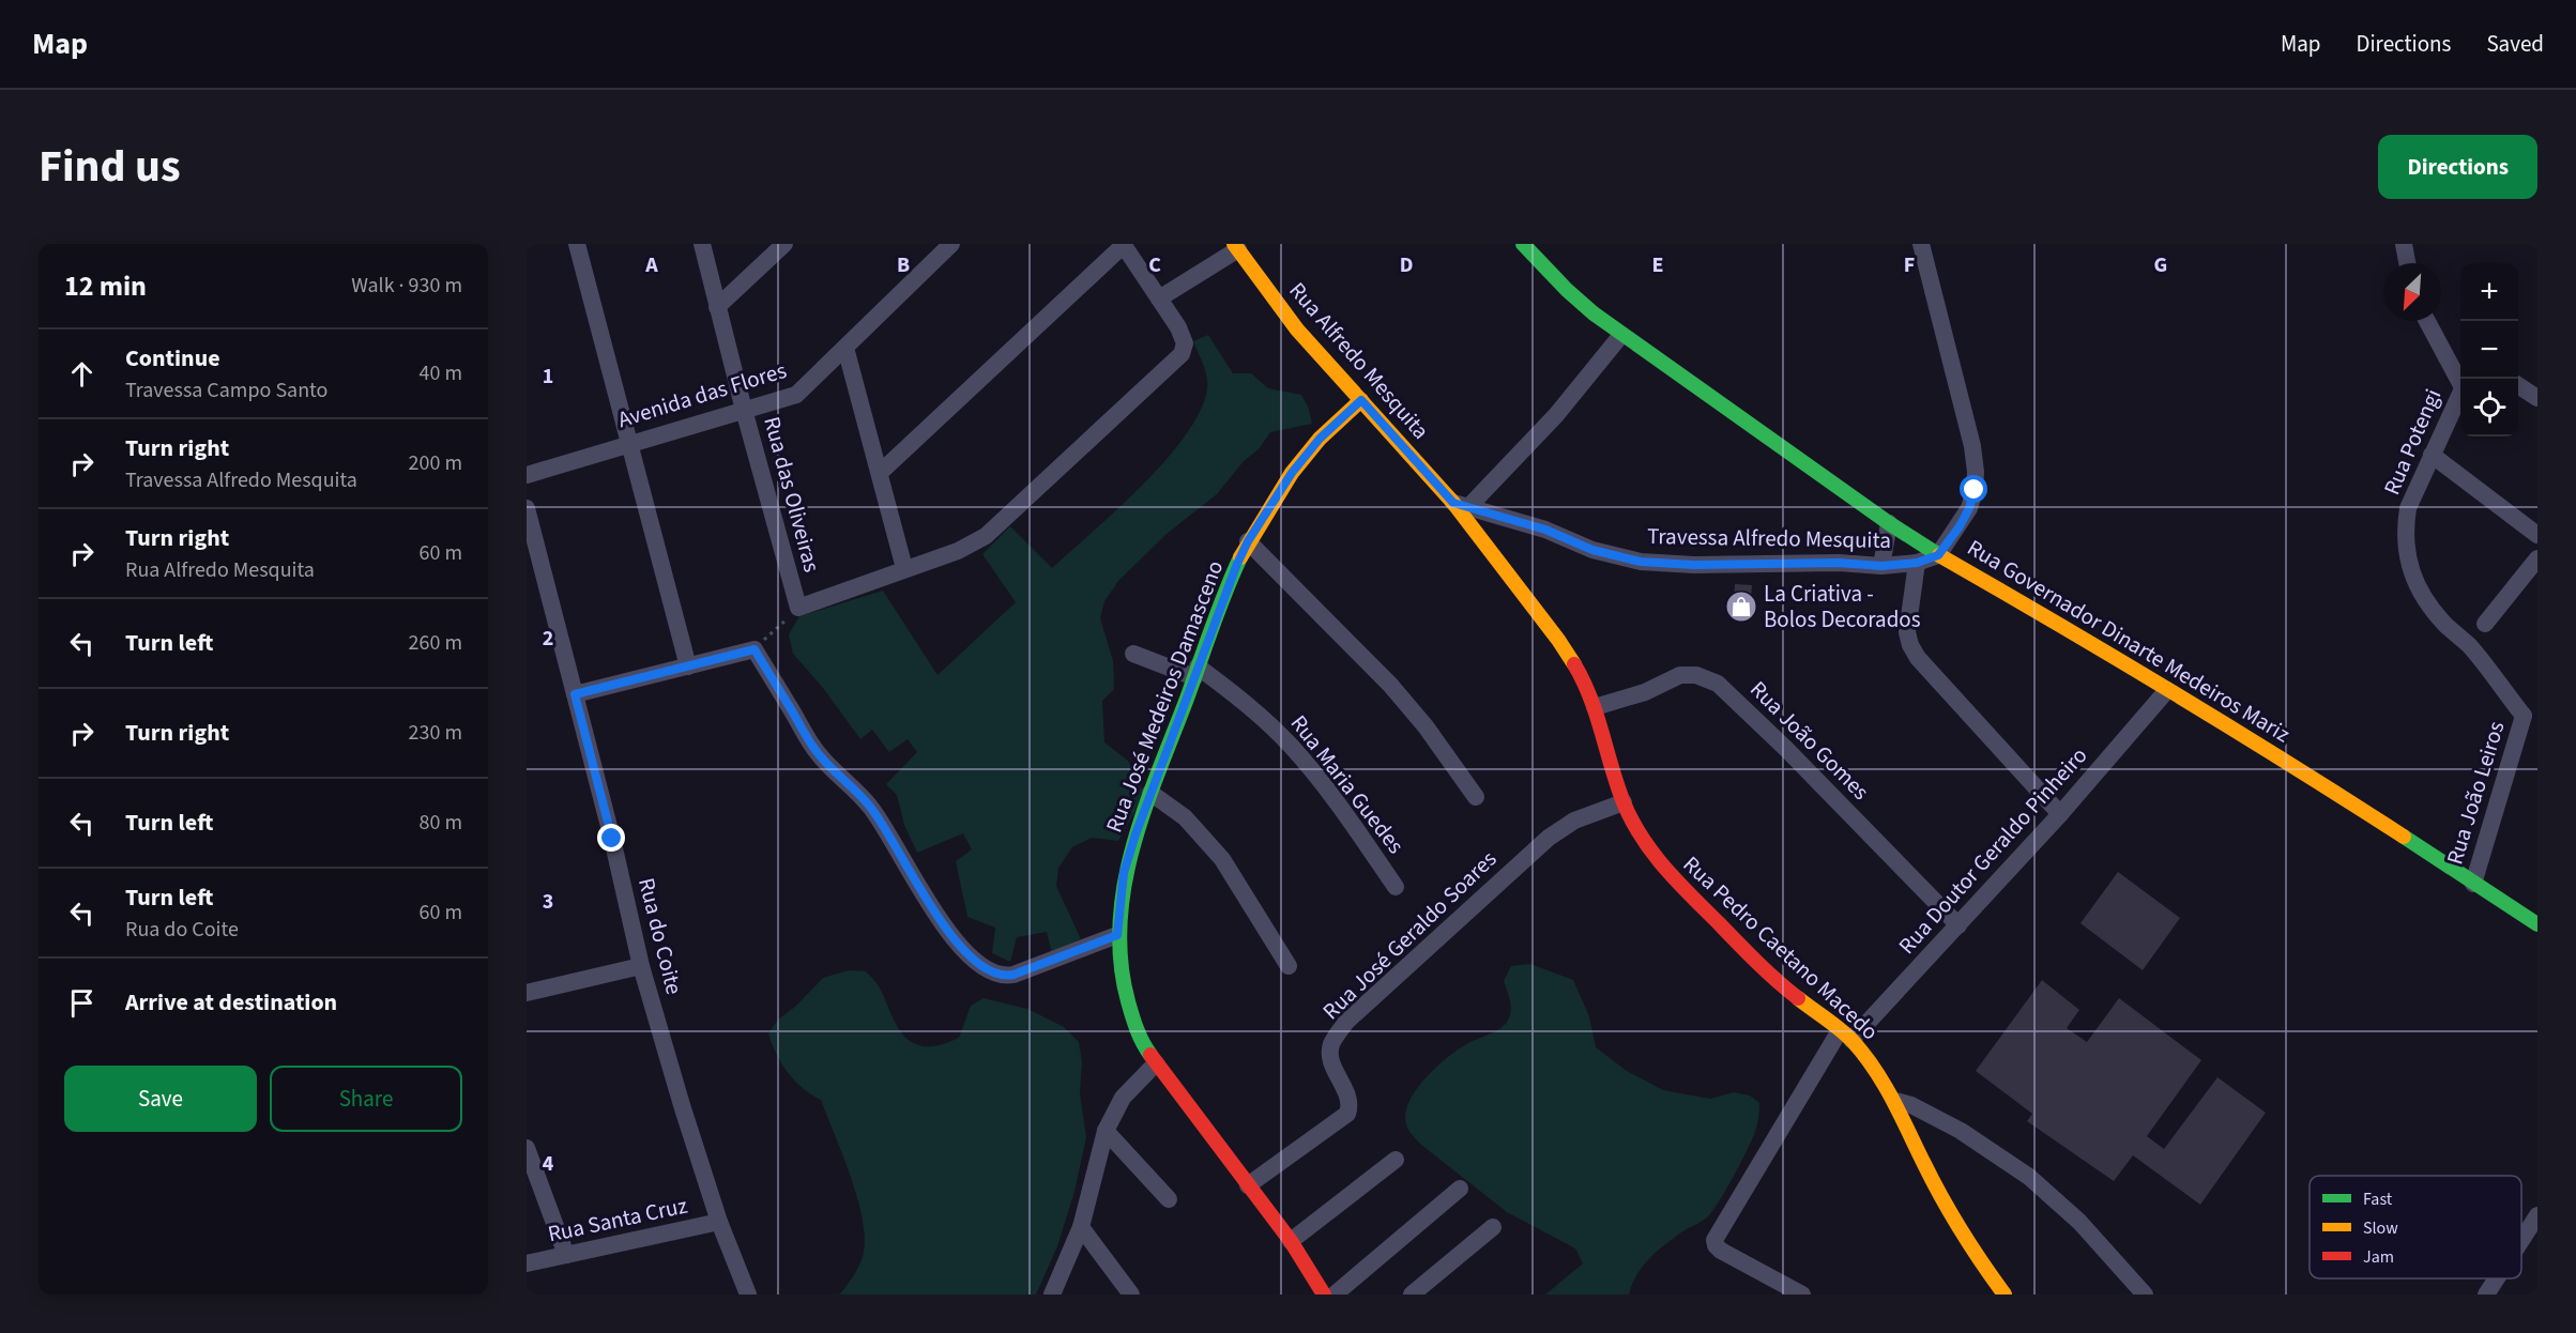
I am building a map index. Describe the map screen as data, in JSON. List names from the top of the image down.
{
  "streets": {
    "street": [
      "Rua Alfredo Mesquita",
      "Avenida das Flores",
      "Rua Potengi",
      "Rua das Oliveiras",
      "Travessa Alfredo Mesquita",
      "Rua Governador Dinarte Medeiros Mariz",
      "Rua José Medeiros Damasceno",
      "Rua João Gomes",
      "Rua Maria Guedes",
      "Rua João Leiros",
      "Rua Doutor Geraldo Pinheiro",
      "Rua José Geraldo Soares",
      "Rua do Coite",
      "Rua Pedro Caetano Macedo",
      "Rua Santa Cruz"
    ]
  },
  "crossings": [
    ["Rua Alfredo Mesquita", "Travessa Alfredo Mesquita"],
    ["Rua Alfredo Mesquita", "Rua José Medeiros Damasceno"],
    ["Rua Alfredo Mesquita", "Rua Pedro Caetano Macedo"],
    ["Avenida das Flores", "Rua das Oliveiras"],
    ["Rua Potengi", "Rua João Leiros"],
    ["Travessa Alfredo Mesquita", "Rua Governador Dinarte Medeiros Mariz"],
    ["Travessa Alfredo Mesquita", "Rua Pedro Caetano Macedo"],
    ["Rua Governador Dinarte Medeiros Mariz", "Rua João Leiros"],
    ["Rua Governador Dinarte Medeiros Mariz", "Rua Doutor Geraldo Pinheiro"],
    ["Rua José Medeiros Damasceno", "Rua Maria Guedes"],
    ["Rua José Medeiros Damasceno", "Rua José Geraldo Soares"],
    ["Rua João Gomes", "Rua Doutor Geraldo Pinheiro"],
    ["Rua João Gomes", "Rua Pedro Caetano Macedo"],
    ["Rua Doutor Geraldo Pinheiro", "Rua Pedro Caetano Macedo"],
    ["Rua José Geraldo Soares", "Rua Pedro Caetano Macedo"],
    ["Rua do Coite", "Rua Santa Cruz"]
  ],
  "places": {
    "shop": ["La Criativa - Bolos Decorados"]
  },
  "legend": ["Fast", "Slow", "Jam"],
  "north": "bottom left",
  "page": {
    "header": "Map",
    "nav": ["Map", "Directions", "Saved"],
    "title": "Find us",
    "buttons": [
      "Directions",
      ["Save", "Share"]
    ],
    "heading": ["12 min", "Walk · 930 m"],
    "map_buttons": ["+", "−"],
    "list": [
      ["Continue", "Travessa Campo Santo", "40 m"],
      ["Turn right", "Travessa Alfredo Mesquita", "200 m"],
      ["Turn right", "Rua Alfredo Mesquita", "60 m"],
      ["Turn left", "260 m"],
      ["Turn right", "230 m"],
      ["Turn left", "80 m"],
      ["Turn left", "Rua do Coite", "60 m"],
      "Arrive at destination"
    ]
  },
  "grid": {
    "columns": [
      "A",
      "B",
      "C",
      "D",
      "E",
      "F",
      "G"
    ],
    "rows": [
      "1",
      "2",
      "3",
      "4"
    ]
  }
}
